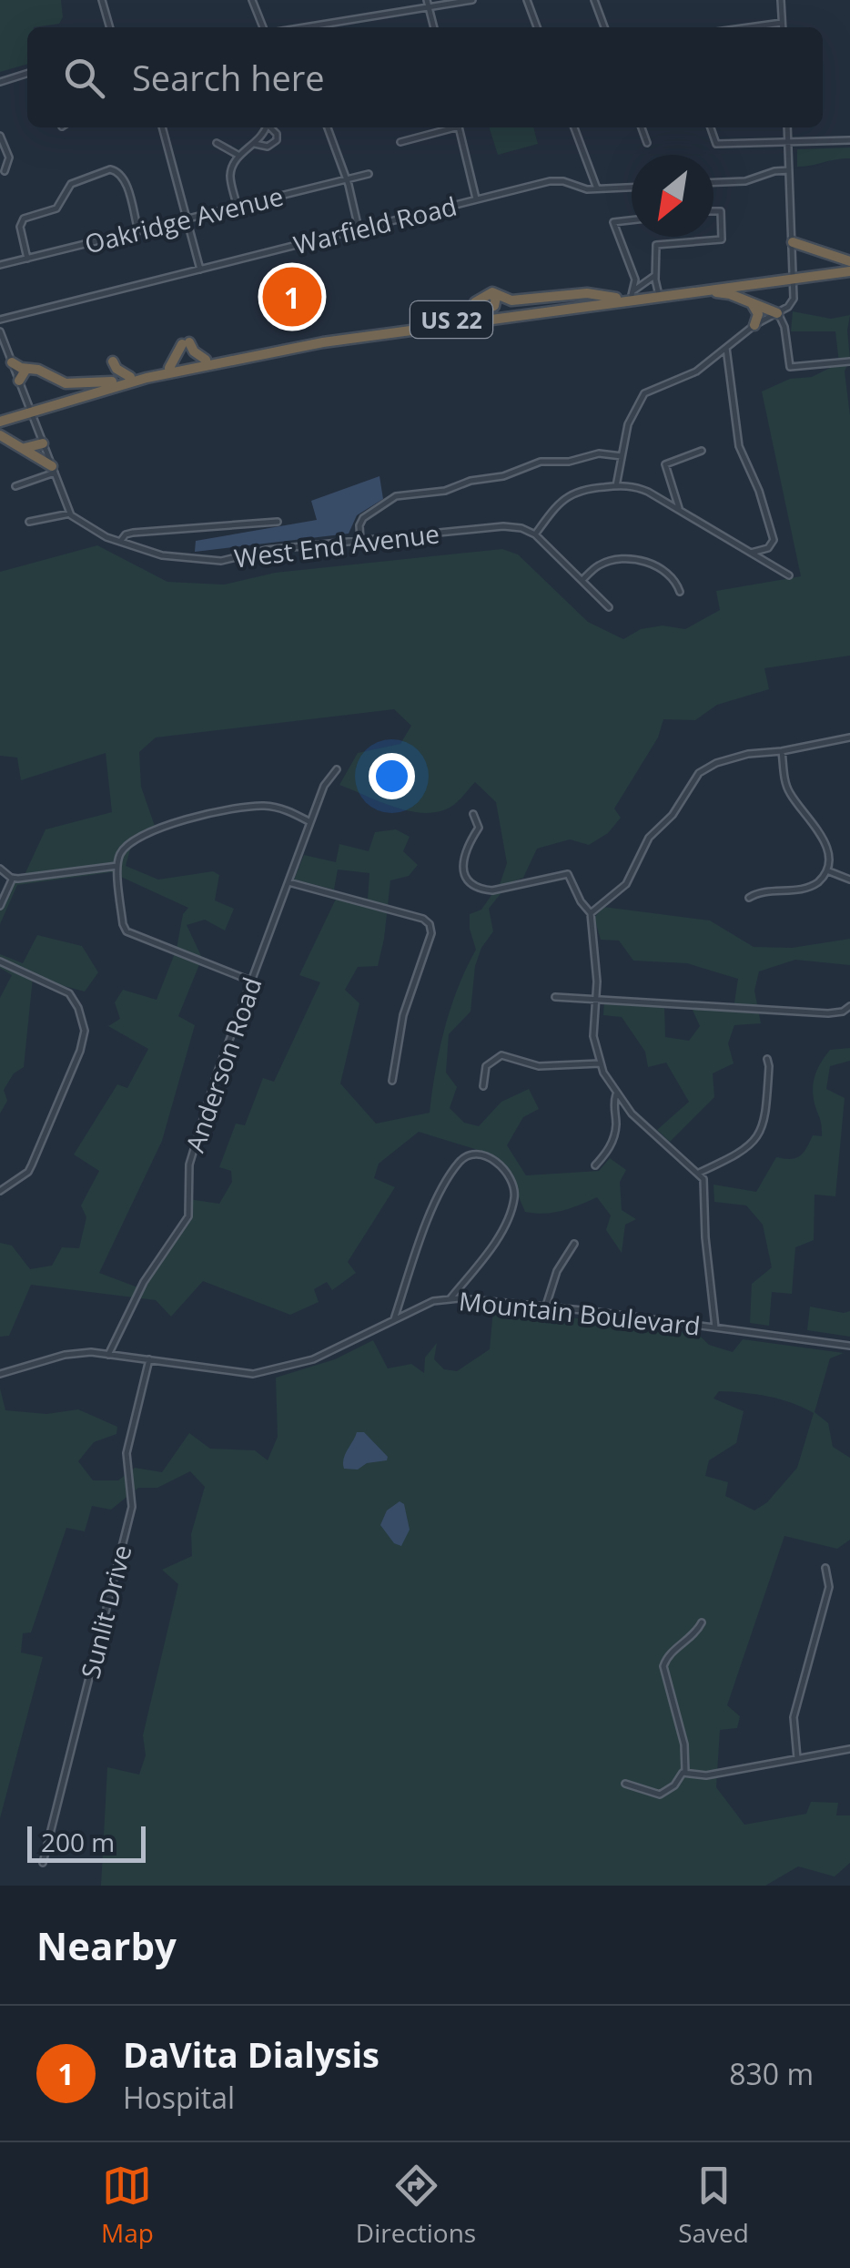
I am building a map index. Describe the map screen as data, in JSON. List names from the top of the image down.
{
  "streets": {
    "highway": ["US 22"],
    "street": [
      "Oakridge Avenue",
      "Warfield Road",
      "West End Avenue",
      "Anderson Road",
      "Mountain Boulevard",
      "Sunlit Drive"
    ]
  },
  "crossings": [
    ["Anderson Road", "Mountain Boulevard"],
    ["Mountain Boulevard", "Sunlit Drive"]
  ],
  "scale_bar": "200 m",
  "north": "bottom left",
  "page": {
    "search": "Search here",
    "pins": "1",
    "scale": "200 m",
    "heading": "Nearby",
    "list": [
      {
        "mark": "1",
        "name": "DaVita Dialysis",
        "note": "Hospital",
        "value": "830 m"
      }
    ],
    "nav": ["Map", "Directions", "Saved"]
  }
}
